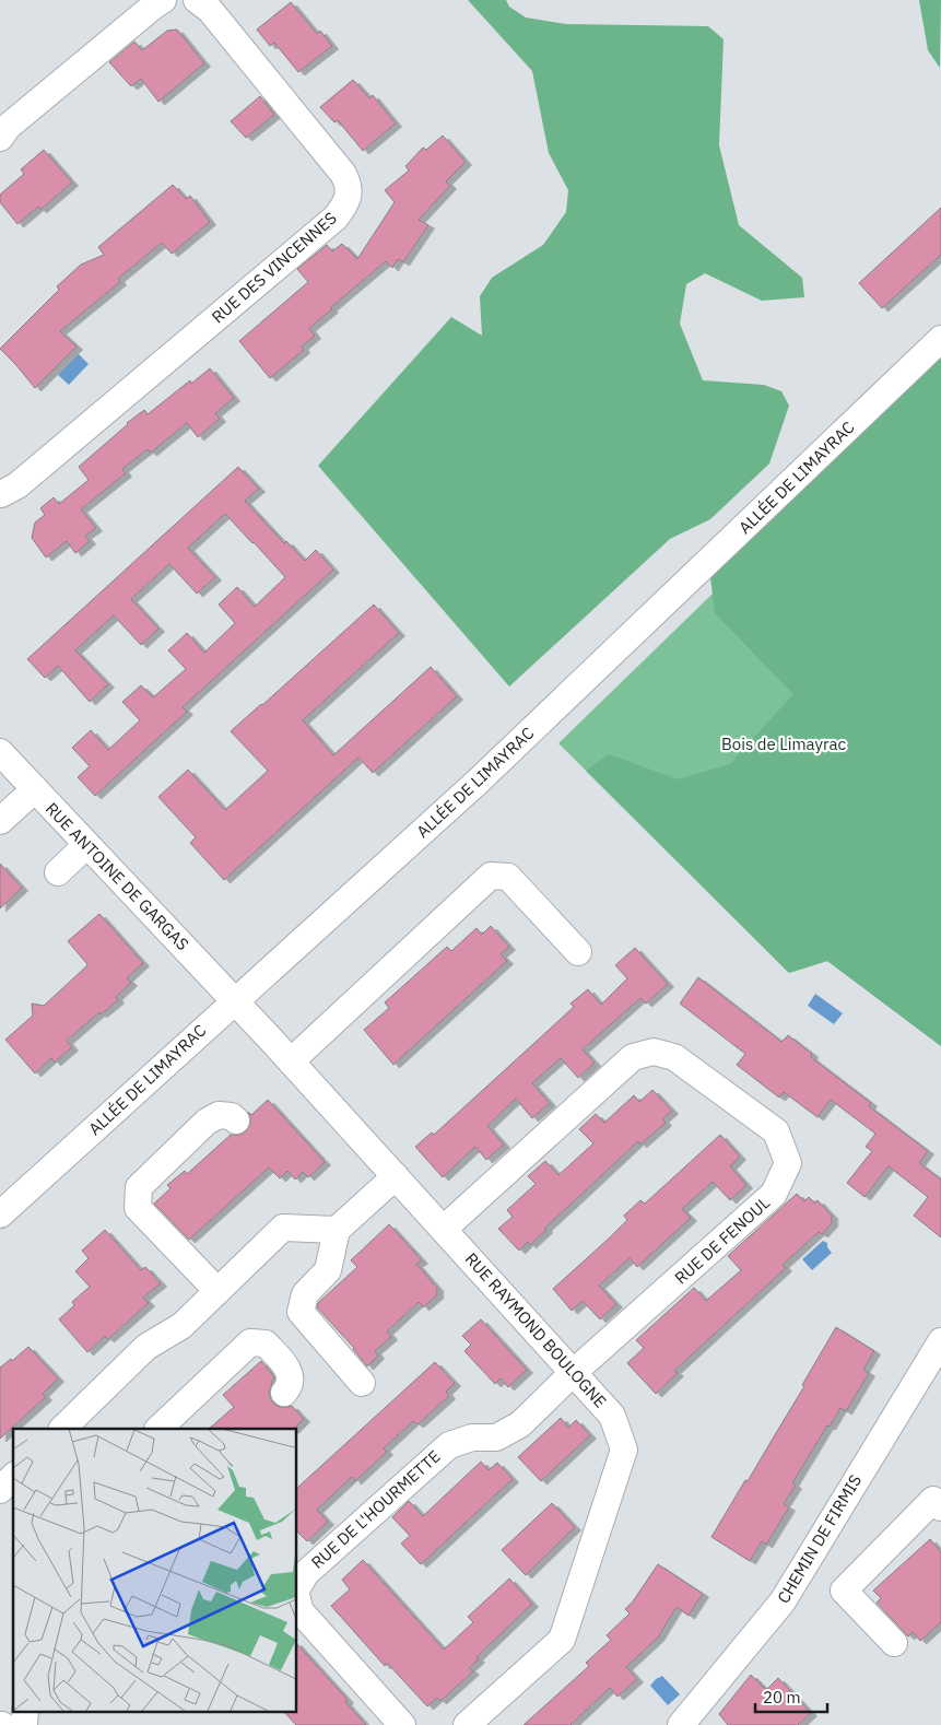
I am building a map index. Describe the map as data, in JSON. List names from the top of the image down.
{
  "streets": {
    "street": [
      "RUE DES VINCENNES",
      "ALLÉE DE LIMAYRAC",
      "RUE ANTOINE DE GARGAS",
      "RUE DE FENOUL",
      "RUE RAYMOND BOULOGNE",
      "RUE DE L'HOURMETTE",
      "CHEMIN DE FIRMIS"
    ]
  },
  "crossings": [
    ["ALLÉE DE LIMAYRAC", "RUE ANTOINE DE GARGAS"],
    ["ALLÉE DE LIMAYRAC", "RUE RAYMOND BOULOGNE"],
    ["RUE ANTOINE DE GARGAS", "RUE RAYMOND BOULOGNE"],
    ["RUE DE FENOUL", "RUE RAYMOND BOULOGNE"],
    ["RUE DE FENOUL", "RUE DE L'HOURMETTE"],
    ["RUE RAYMOND BOULOGNE", "RUE DE L'HOURMETTE"]
  ],
  "parks": ["Bois de Limayrac"],
  "scale_bar": "20 m"
}
